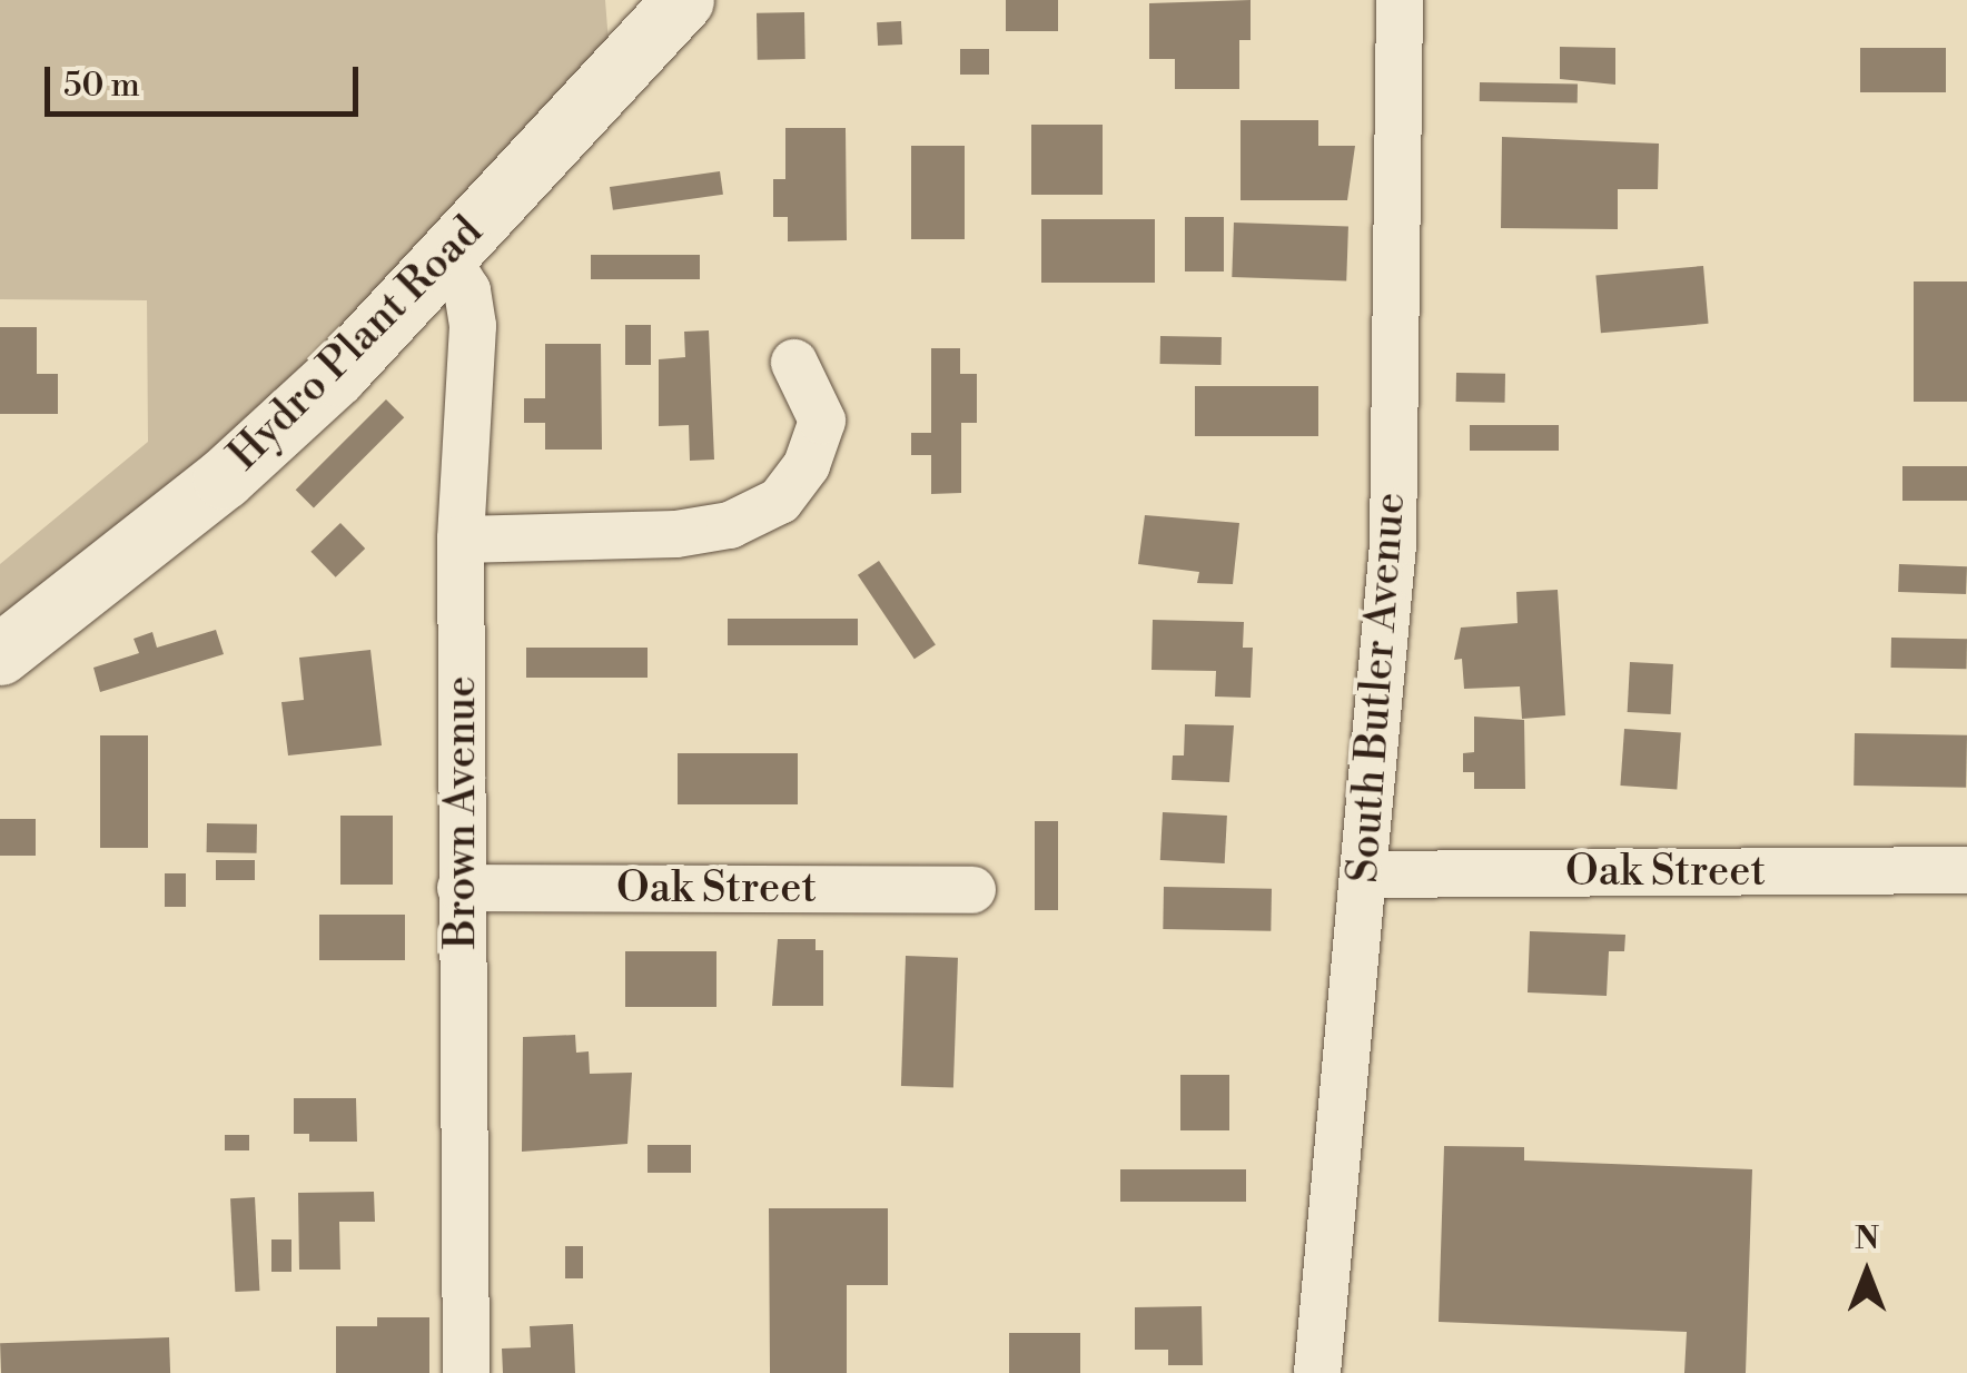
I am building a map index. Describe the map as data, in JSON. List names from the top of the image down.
{
  "streets": {
    "street": [
      "Hydro Plant Road",
      "South Butler Avenue",
      "Brown Avenue",
      "Oak Street"
    ]
  },
  "crossings": [
    ["Hydro Plant Road", "Brown Avenue"],
    ["South Butler Avenue", "Oak Street"],
    ["Brown Avenue", "Oak Street"]
  ],
  "scale_bar": "50 m",
  "north": "top"
}
